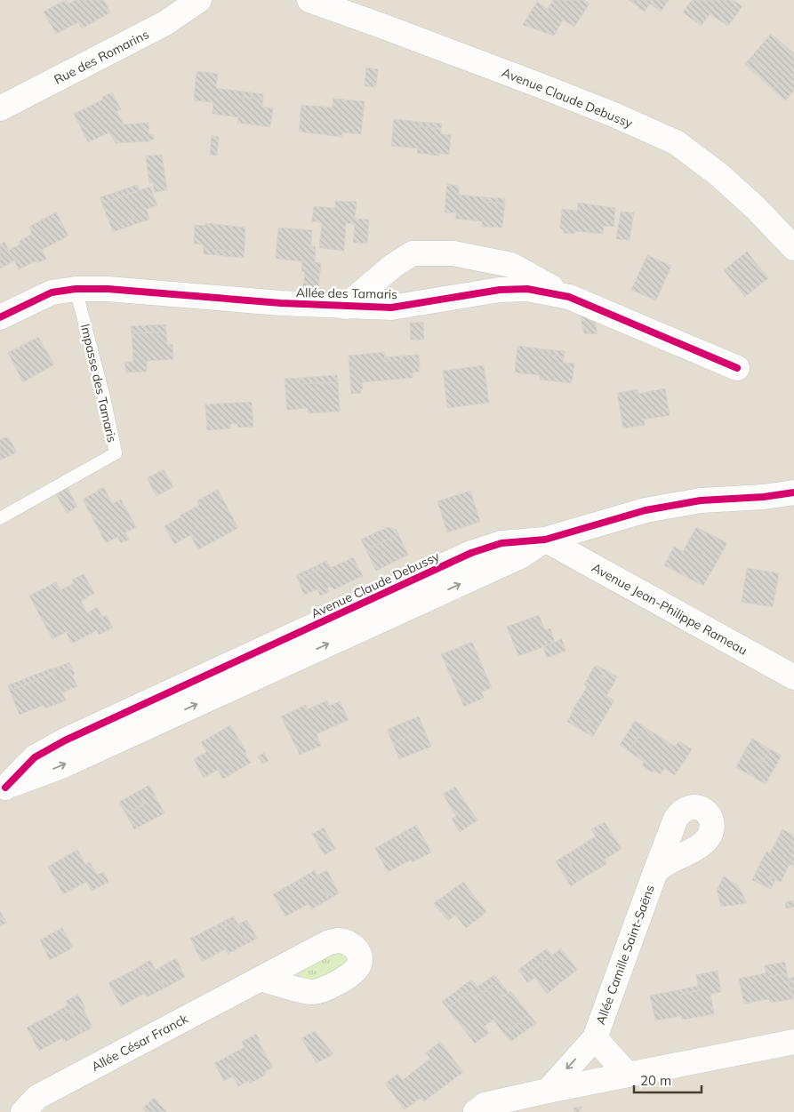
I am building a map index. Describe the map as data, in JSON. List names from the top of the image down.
{
  "streets": {
    "street": [
      "Rue des Romarins",
      "Avenue Claude Debussy",
      "Allée des Tamaris",
      "Avenue Jean-Philippe Rameau",
      "Allée Camille Saint-Saëns",
      "Allée César Franck"
    ],
    "lane": ["Impasse des Tamaris"]
  },
  "crossings": [
    ["Allée des Tamaris", "Impasse des Tamaris"]
  ],
  "scale_bar": "20 m"
}
